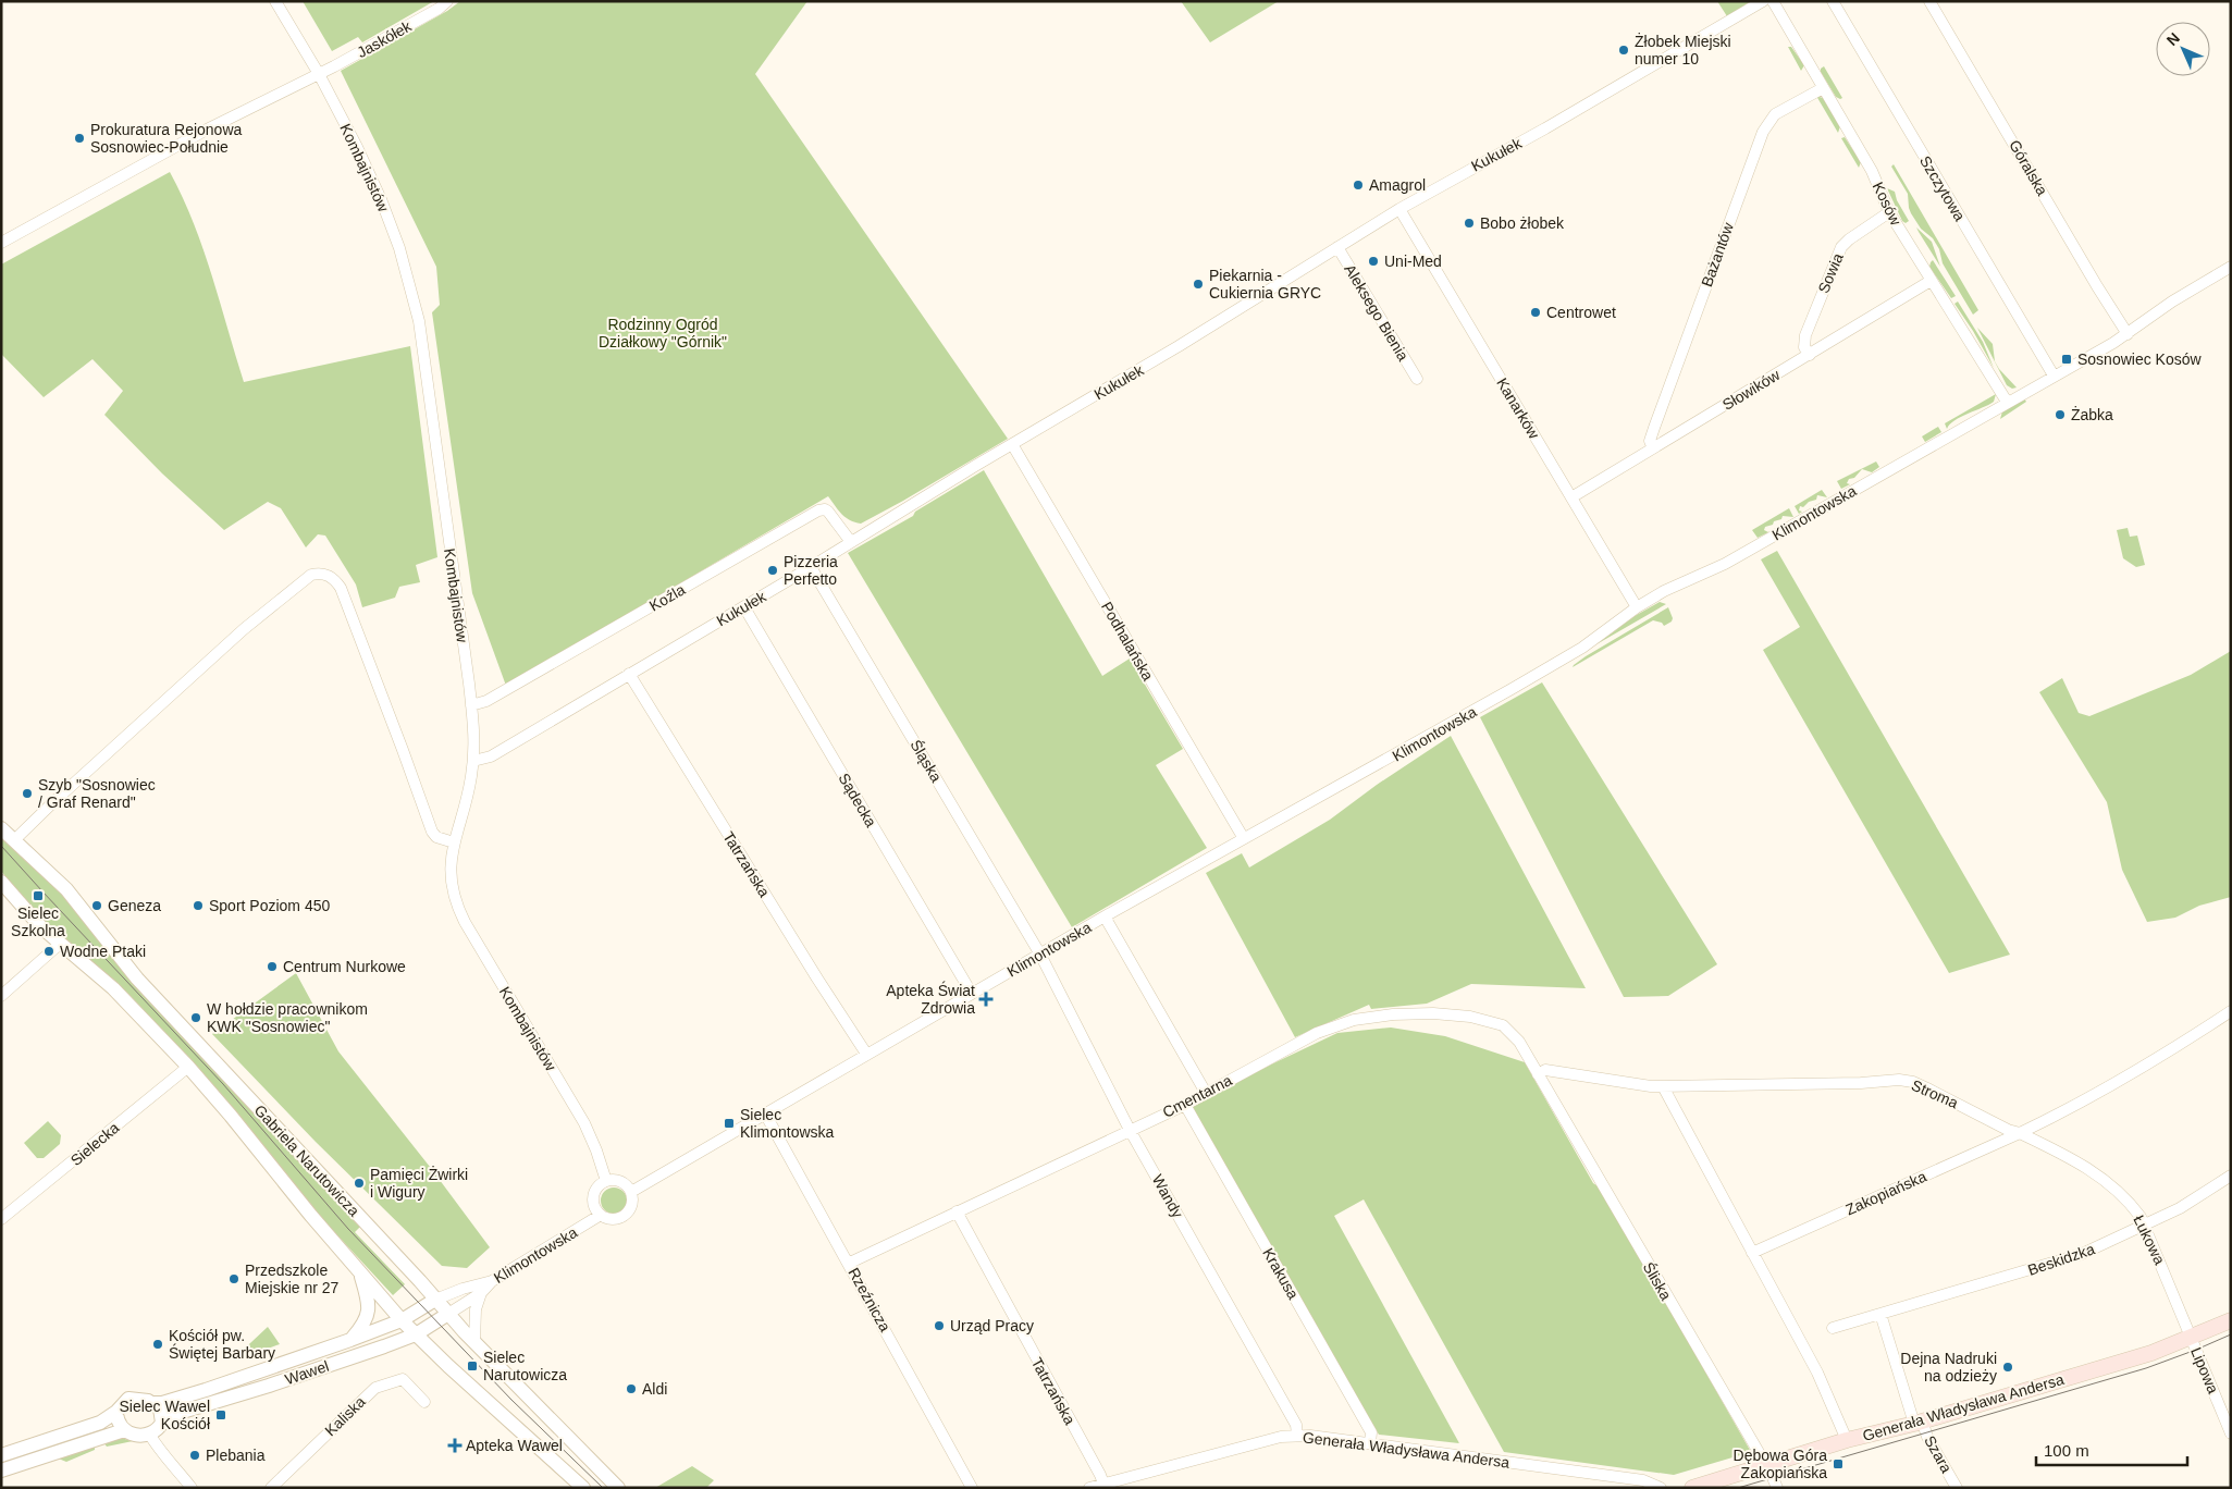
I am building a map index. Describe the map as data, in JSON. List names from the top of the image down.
{
  "streets": {
    "main road": ["Generała Władysława Andersa"],
    "street": [
      "Jaskółek",
      "Kukułek",
      "Kombajnistów",
      "Góralska",
      "Szczytowa",
      "Kosów",
      "Bażantów",
      "Sowia",
      "Aleksego Bienia",
      "Słowików",
      "Kanarków",
      "Klimontowska",
      "Koźla",
      "Podhalańska",
      "Śląska",
      "Sądecka",
      "Tatrzańska",
      "Stroma",
      "Cmentarna",
      "Sielecka",
      "Gabriela Narutowicza",
      "Zakopiańska",
      "Wandy",
      "Łukowa",
      "Beskidzka",
      "Krakusa",
      "Śliska",
      "Rzeźnicza",
      "Lipowa",
      "Wawel",
      "Kaliska",
      "Szara"
    ]
  },
  "crossings": [
    ["Jaskółek", "Kombajnistów"],
    ["Kukułek", "Kombajnistów"],
    ["Kukułek", "Aleksego Bienia"],
    ["Kukułek", "Kanarków"],
    ["Kukułek", "Koźla"],
    ["Kukułek", "Podhalańska"],
    ["Kukułek", "Śląska"],
    ["Kukułek", "Sądecka"],
    ["Kukułek", "Tatrzańska"],
    ["Kombajnistów", "Klimontowska"],
    ["Kombajnistów", "Koźla"],
    ["Góralska", "Klimontowska"],
    ["Szczytowa", "Klimontowska"],
    ["Kosów", "Bażantów"],
    ["Kosów", "Sowia"],
    ["Kosów", "Słowików"],
    ["Kosów", "Klimontowska"],
    ["Bażantów", "Słowików"],
    ["Sowia", "Słowików"],
    ["Słowików", "Kanarków"],
    ["Kanarków", "Klimontowska"],
    ["Klimontowska", "Podhalańska"],
    ["Klimontowska", "Śląska"],
    ["Klimontowska", "Sądecka"],
    ["Klimontowska", "Tatrzańska"],
    ["Klimontowska", "Gabriela Narutowicza"],
    ["Klimontowska", "Wandy"],
    ["Klimontowska", "Rzeźnicza"],
    ["Klimontowska", "Wawel"],
    ["Śląska", "Wandy"],
    ["Tatrzańska", "Cmentarna"],
    ["Tatrzańska", "Generała Władysława Andersa"],
    ["Stroma", "Cmentarna"],
    ["Stroma", "Zakopiańska"],
    ["Stroma", "Łukowa"],
    ["Stroma", "Śliska"],
    ["Cmentarna", "Wandy"],
    ["Cmentarna", "Krakusa"],
    ["Cmentarna", "Śliska"],
    ["Cmentarna", "Rzeźnicza"],
    ["Sielecka", "Gabriela Narutowicza"],
    ["Gabriela Narutowicza", "Wawel"],
    ["Zakopiańska", "Łukowa"],
    ["Wandy", "Generała Władysława Andersa"],
    ["Łukowa", "Beskidzka"],
    ["Łukowa", "Lipowa"],
    ["Łukowa", "Generała Władysława Andersa"],
    ["Krakusa", "Generała Władysława Andersa"],
    ["Śliska", "Generała Władysława Andersa"],
    ["Lipowa", "Generała Władysława Andersa"],
    ["Generała Władysława Andersa", "Szara"]
  ],
  "parks": ["Rodzinny Ogród Działkowy \"Górnik\""],
  "places": {
    "other": [
      "Żłobek Miejski numer 10",
      "Prokuratura Rejonowa Sosnowiec-Południe",
      "Amagrol",
      "Bobo żłobek",
      "Uni-Med",
      "Piekarnia - Cukiernia GRYC",
      "Centrowet",
      "Żabka",
      "Pizzeria Perfetto",
      "Szyb \"Sosnowiec / Graf Renard\"",
      "Geneza",
      "Sport Poziom 450",
      "Wodne Ptaki",
      "Centrum Nurkowe",
      "W hołdzie pracownikom KWK \"Sosnowiec\"",
      "Pamięci Żwirki i Wigury",
      "Przedszkole Miejskie nr 27",
      "Urząd Pracy",
      "Kościół pw. Świętej Barbary",
      "Dejna Nadruki na odzieży",
      "Aldi",
      "Plebania"
    ],
    "transit": [
      "Sosnowiec Kosów",
      "Sielec Szkolna",
      "Sielec Klimontowska",
      "Sielec Narutowicza",
      "Sielec Wawel Kościół",
      "Dębowa Góra Zakopiańska"
    ],
    "health": ["Apteka Świat Zdrowia", "Apteka Wawel"]
  },
  "scale_bar": "100 m",
  "north": "top left"
}
